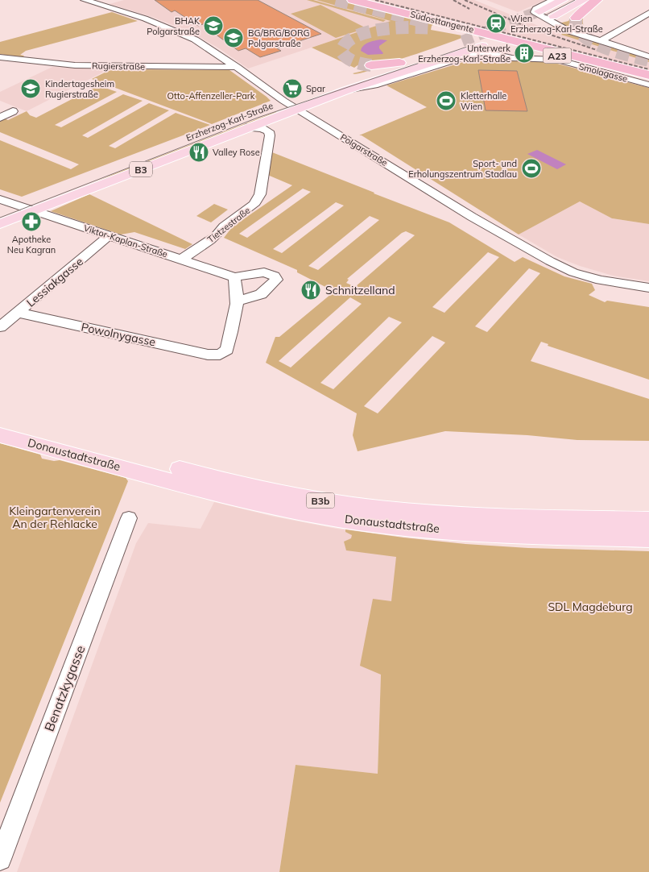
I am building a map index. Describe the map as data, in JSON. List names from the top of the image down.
{
  "streets": {
    "highway": ["Südosttangente", "A23"],
    "main road": [
      "Erzherzog-Karl-Straße",
      "B3",
      "Donaustadtstraße",
      "B3b"
    ],
    "street": [
      "Rugierstraße",
      "Smolagasse",
      "Polgarstraße",
      "Tietzestraße",
      "Viktor-Kaplan-Straße",
      "Lessiakgasse",
      "Powolnygasse",
      "Benatzkygasse"
    ]
  },
  "crossings": [
    ["Rugierstraße", "Polgarstraße"],
    ["Smolagasse", "Erzherzog-Karl-Straße"],
    ["Erzherzog-Karl-Straße", "Polgarstraße"],
    ["Erzherzog-Karl-Straße", "Tietzestraße"],
    ["Erzherzog-Karl-Straße", "Viktor-Kaplan-Straße"],
    ["Tietzestraße", "Viktor-Kaplan-Straße"],
    ["Viktor-Kaplan-Straße", "Lessiakgasse"],
    ["Viktor-Kaplan-Straße", "Powolnygasse"],
    ["Lessiakgasse", "Powolnygasse"]
  ],
  "parks": ["Otto-Affenzeller-Park", "Kleingartenverein An der Rehlacke", "SDL Magdeburg"],
  "places": {
    "station": ["Wien Erzherzog-Karl-Straße"],
    "school or university": ["BHAK Polgarstraße", "BG/BRG/BORG Polgarstraße", "Kindertagesheim Rugierstraße"],
    "building": ["Unterwerk Erzherzog-Karl-Straße"],
    "supermarket": ["Spar"],
    "sports": ["Kletterhalle Wien", "Sport- und Erholungszentrum Stadlau"],
    "restaurant": ["Valley Rose", "Schnitzelland"],
    "pharmacy": ["Apotheke Neu Kagran"]
  }
}
